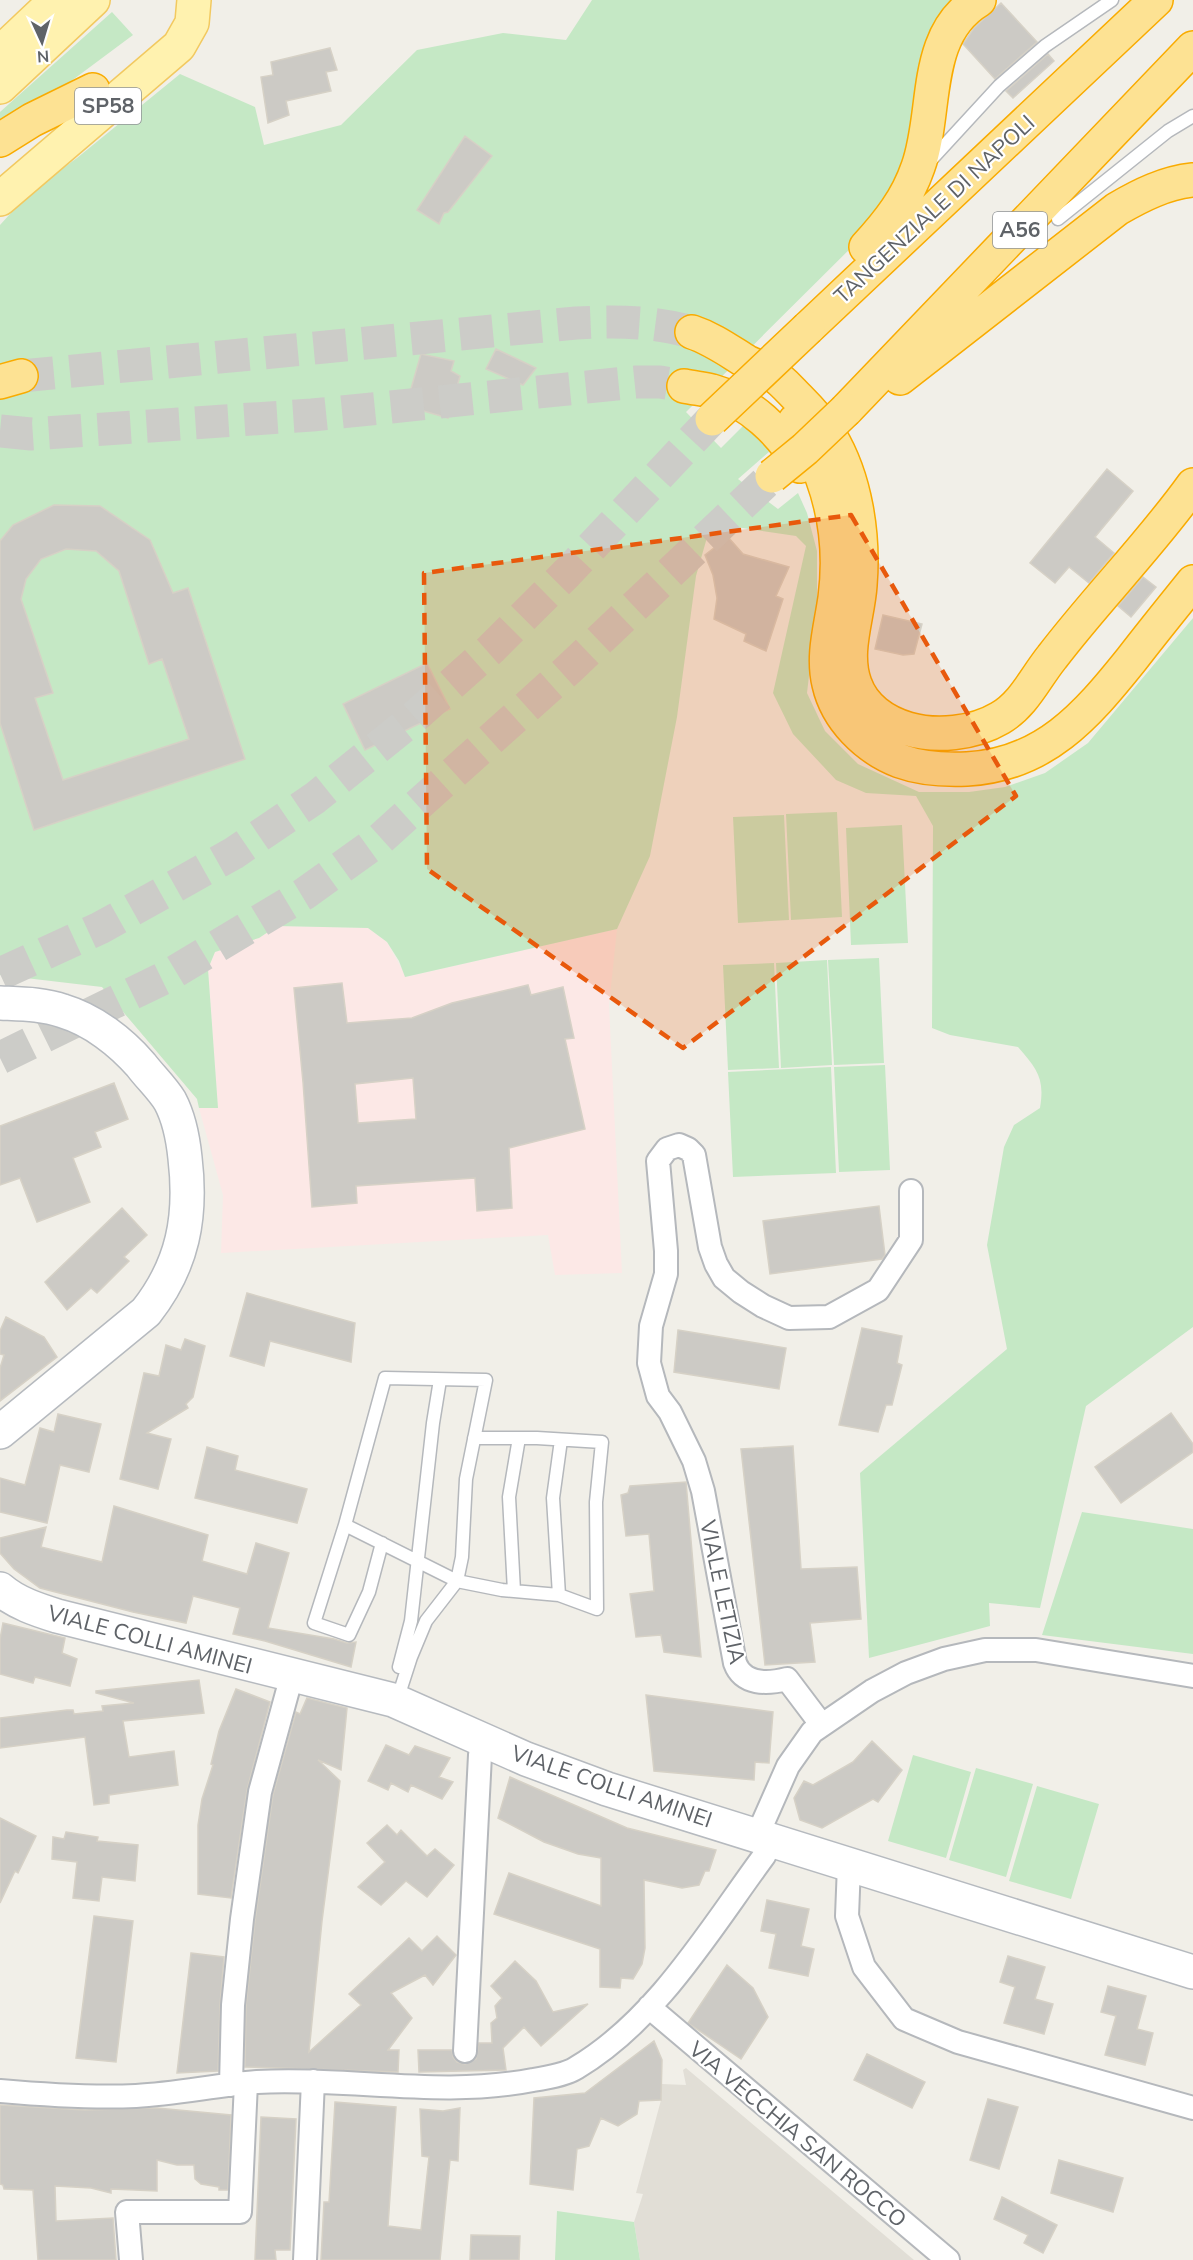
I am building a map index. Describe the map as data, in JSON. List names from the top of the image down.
{
  "streets": {
    "highway": ["TANGENZIALE DI NAPOLI", "A56"],
    "main road": ["SP58", "VIALE COLLI AMINEI"],
    "street": ["VIALE LETIZIA", "VIA VECCHIA SAN ROCCO"]
  },
  "north": "bottom"
}
